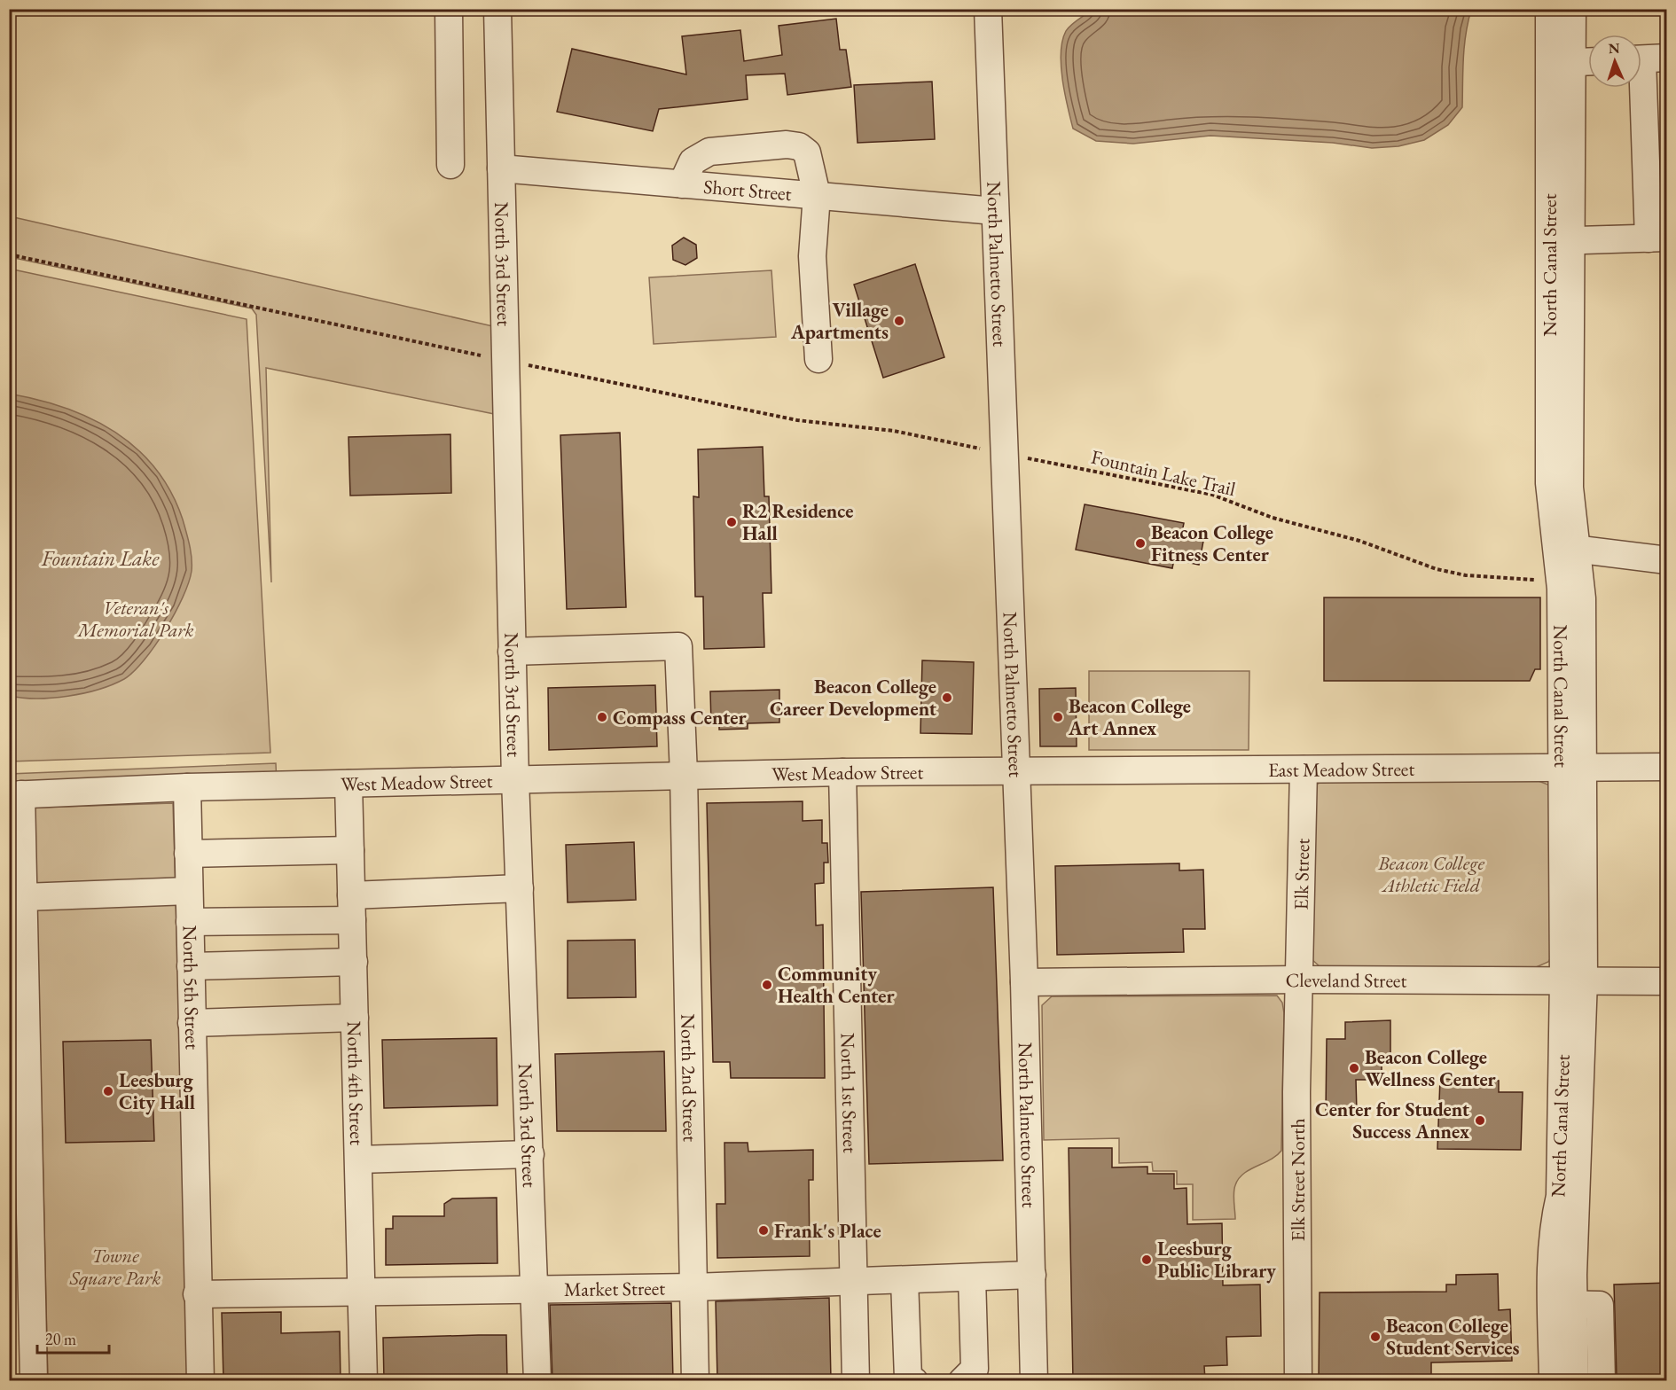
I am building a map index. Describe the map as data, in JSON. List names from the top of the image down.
{
  "streets": {
    "street": [
      "Short Street",
      "North 3rd Street",
      "North Palmetto Street",
      "North Canal Street",
      "East Meadow Street",
      "West Meadow Street",
      "Elk Street",
      "Cleveland Street",
      "North 5th Street",
      "North 2nd Street",
      "North 4th Street",
      "North 1st Street",
      "Elk Street North",
      "Market Street"
    ],
    "path": ["Fountain Lake Trail"]
  },
  "crossings": [
    ["Short Street", "North 3rd Street"],
    ["Short Street", "North Palmetto Street"],
    ["North 3rd Street", "Fountain Lake Trail"],
    ["North 3rd Street", "West Meadow Street"],
    ["North 3rd Street", "North 2nd Street"],
    ["North 3rd Street", "Market Street"],
    ["North Palmetto Street", "Fountain Lake Trail"],
    ["North Palmetto Street", "East Meadow Street"],
    ["North Palmetto Street", "West Meadow Street"],
    ["North Palmetto Street", "Cleveland Street"],
    ["North Palmetto Street", "Market Street"],
    ["North Canal Street", "Fountain Lake Trail"],
    ["North Canal Street", "East Meadow Street"],
    ["North Canal Street", "Cleveland Street"],
    ["East Meadow Street", "West Meadow Street"],
    ["East Meadow Street", "Elk Street"],
    ["West Meadow Street", "North 5th Street"],
    ["West Meadow Street", "North 2nd Street"],
    ["West Meadow Street", "North 4th Street"],
    ["West Meadow Street", "North 1st Street"],
    ["Elk Street", "Cleveland Street"],
    ["Elk Street", "Elk Street North"],
    ["Cleveland Street", "Elk Street North"],
    ["North 5th Street", "Market Street"],
    ["North 2nd Street", "Market Street"],
    ["North 4th Street", "Market Street"],
    ["North 1st Street", "Market Street"]
  ],
  "water": ["Fountain Lake"],
  "parks": ["Veteran's Memorial Park", "Beacon College Athletic Field", "Towne Square Park"],
  "places": [
    "Village Apartments",
    "R2 Residence Hall",
    "Beacon College Fitness Center",
    "Beacon College Career Development",
    "Compass Center",
    "Beacon College Art Annex",
    "Community Health Center",
    "Beacon College Wellness Center",
    "Leesburg City Hall",
    "Center for Student Success Annex",
    "Frank's Place",
    "Leesburg Public Library",
    "Beacon College Student Services"
  ],
  "scale_bar": "20 m",
  "north": "top"
}
